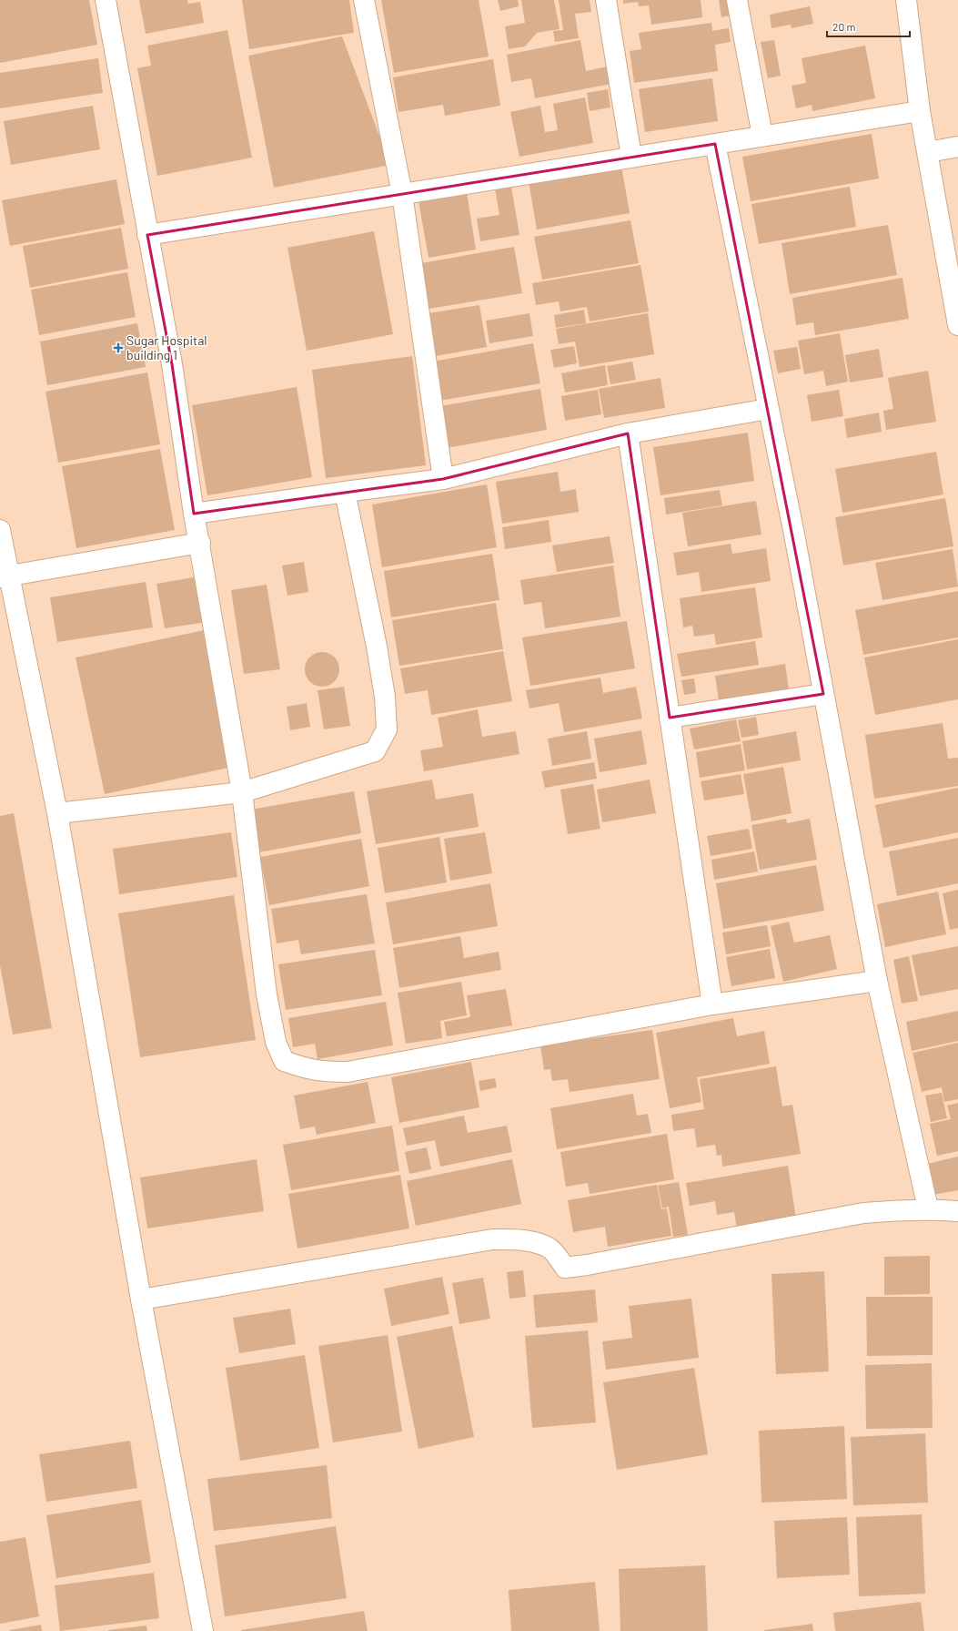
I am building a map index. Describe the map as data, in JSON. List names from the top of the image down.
{
  "places": {
    "health": ["Sugar Hospital building 1"]
  },
  "scale_bar": "20 m"
}
